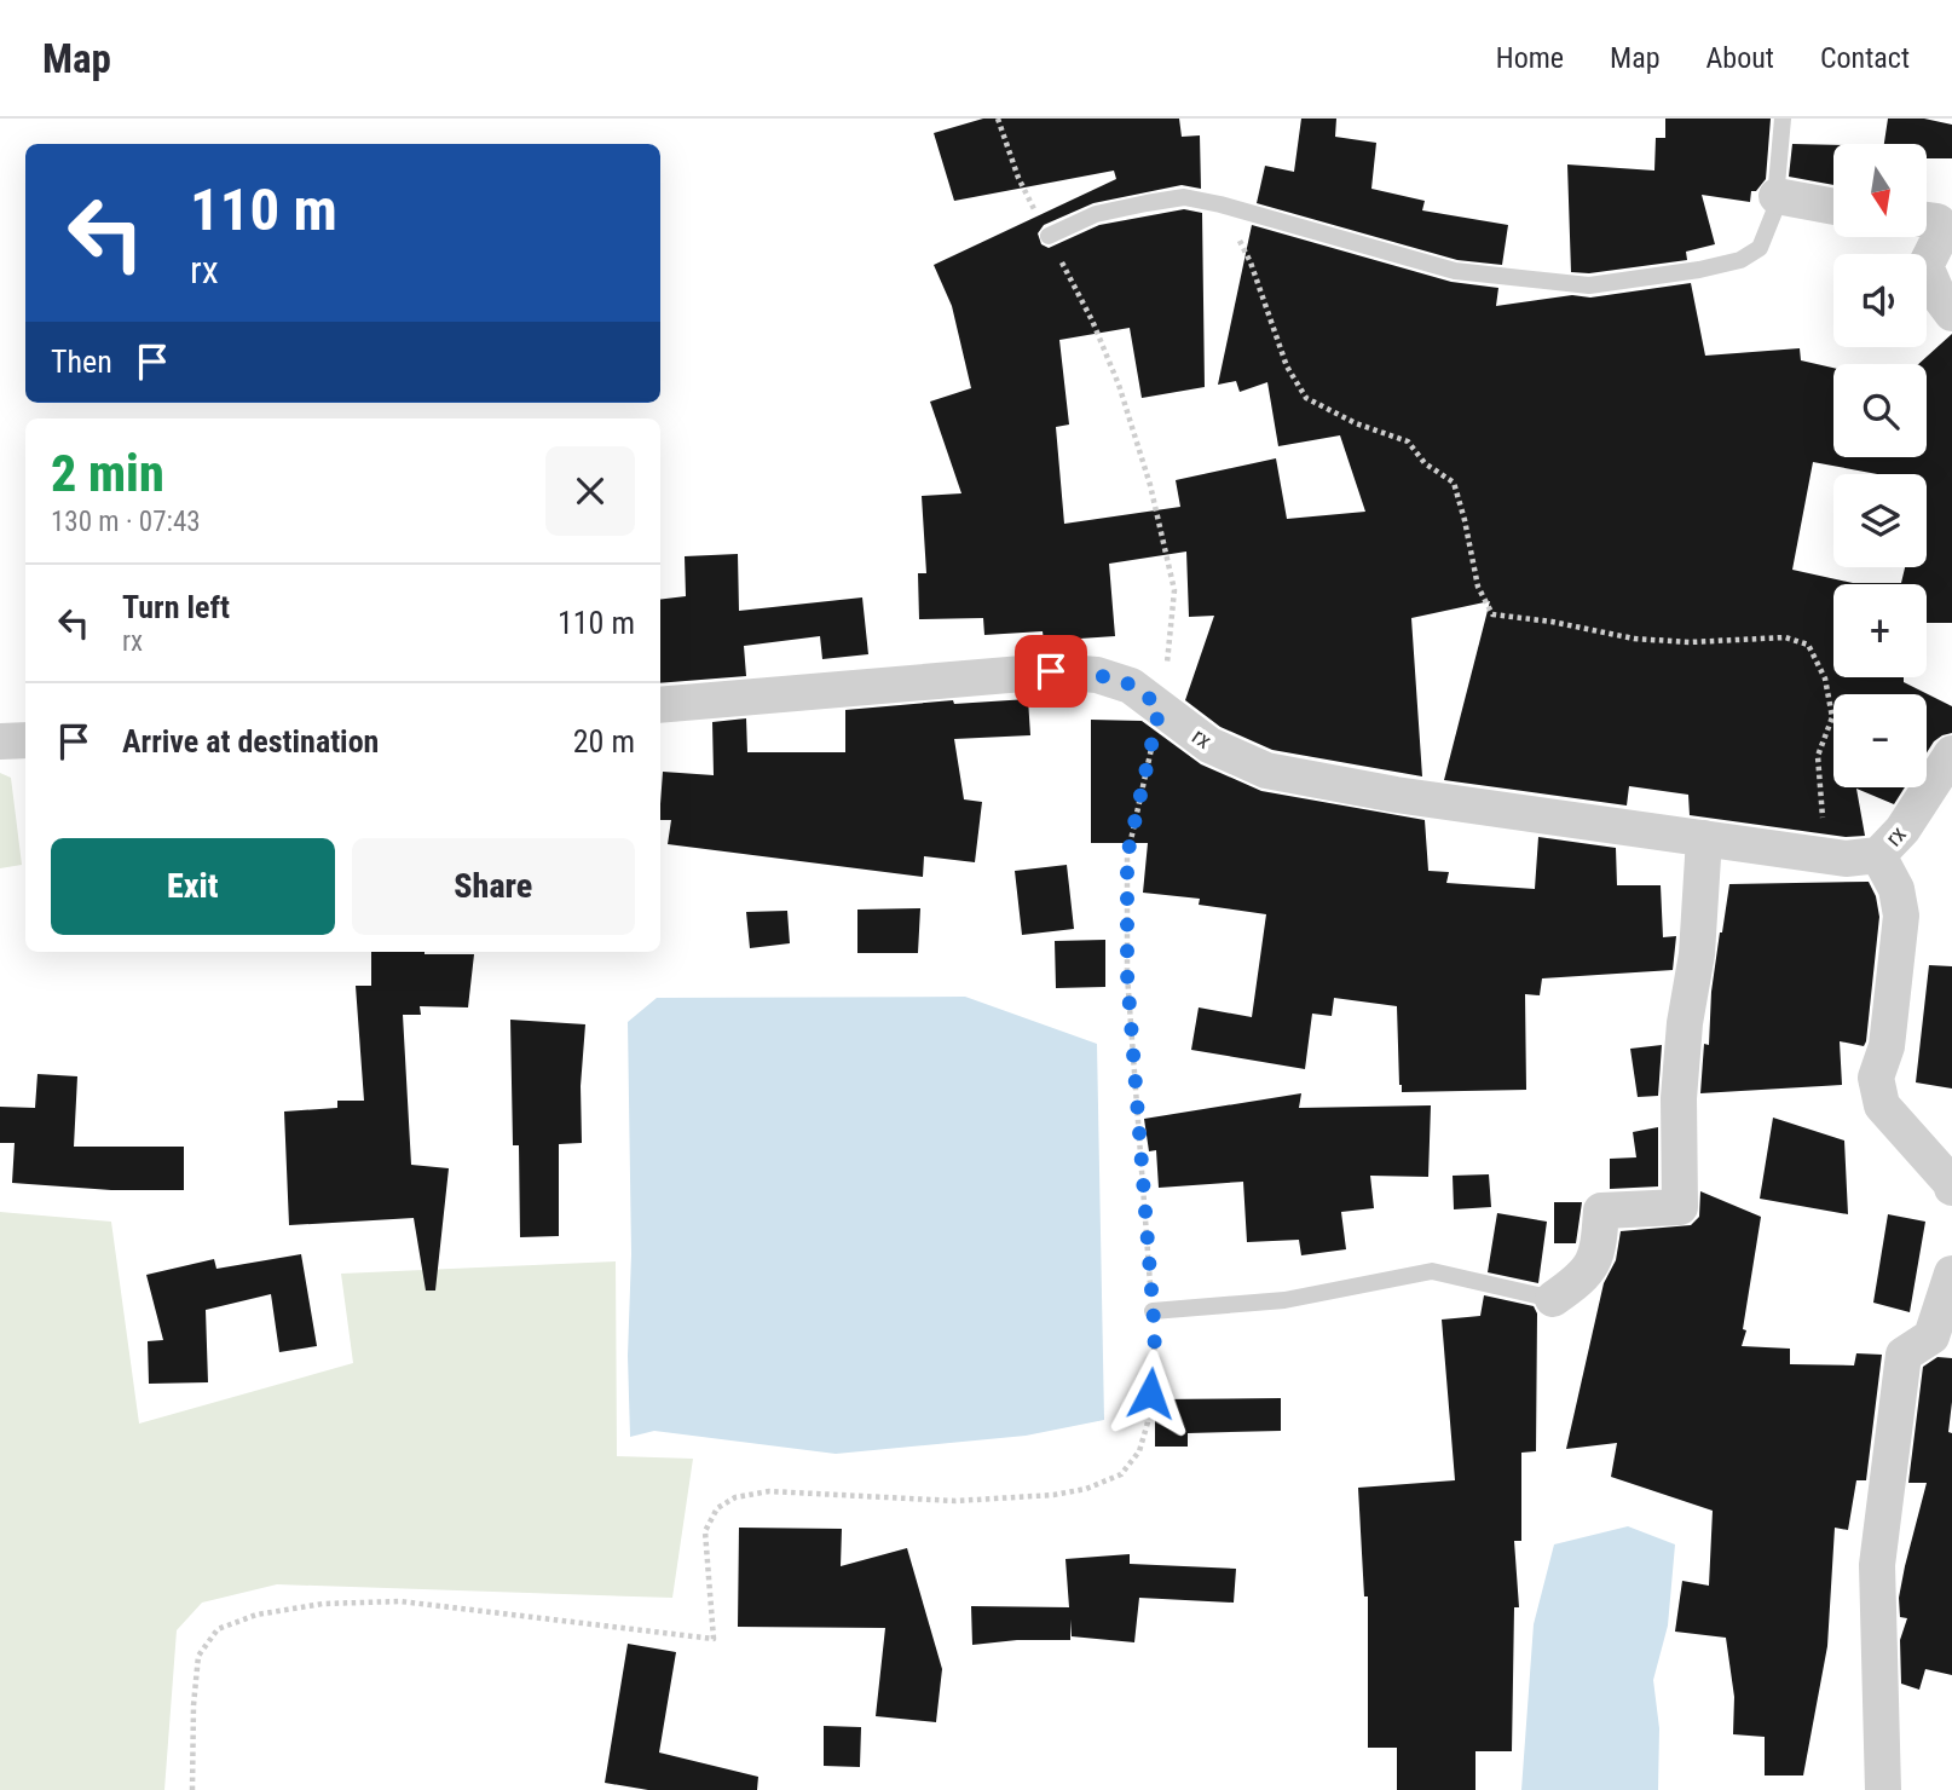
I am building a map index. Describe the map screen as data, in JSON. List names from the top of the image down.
{
  "streets": {
    "street": ["rx"]
  },
  "north": "bottom",
  "page": {
    "header": "Map",
    "nav": [
      "Home",
      "Map",
      "About",
      "Contact"
    ],
    "map_buttons": ["+", "−"],
    "turn": ["110 m", "rx"],
    "then": "Then",
    "heading": ["2 min", "130 m · 07:43"],
    "list": [
      {
        "name": "Turn left",
        "note": "rx",
        "value": "110 m"
      },
      {
        "name": "Arrive at destination",
        "value": "20 m"
      }
    ],
    "buttons": ["Exit", "Share"]
  }
}
